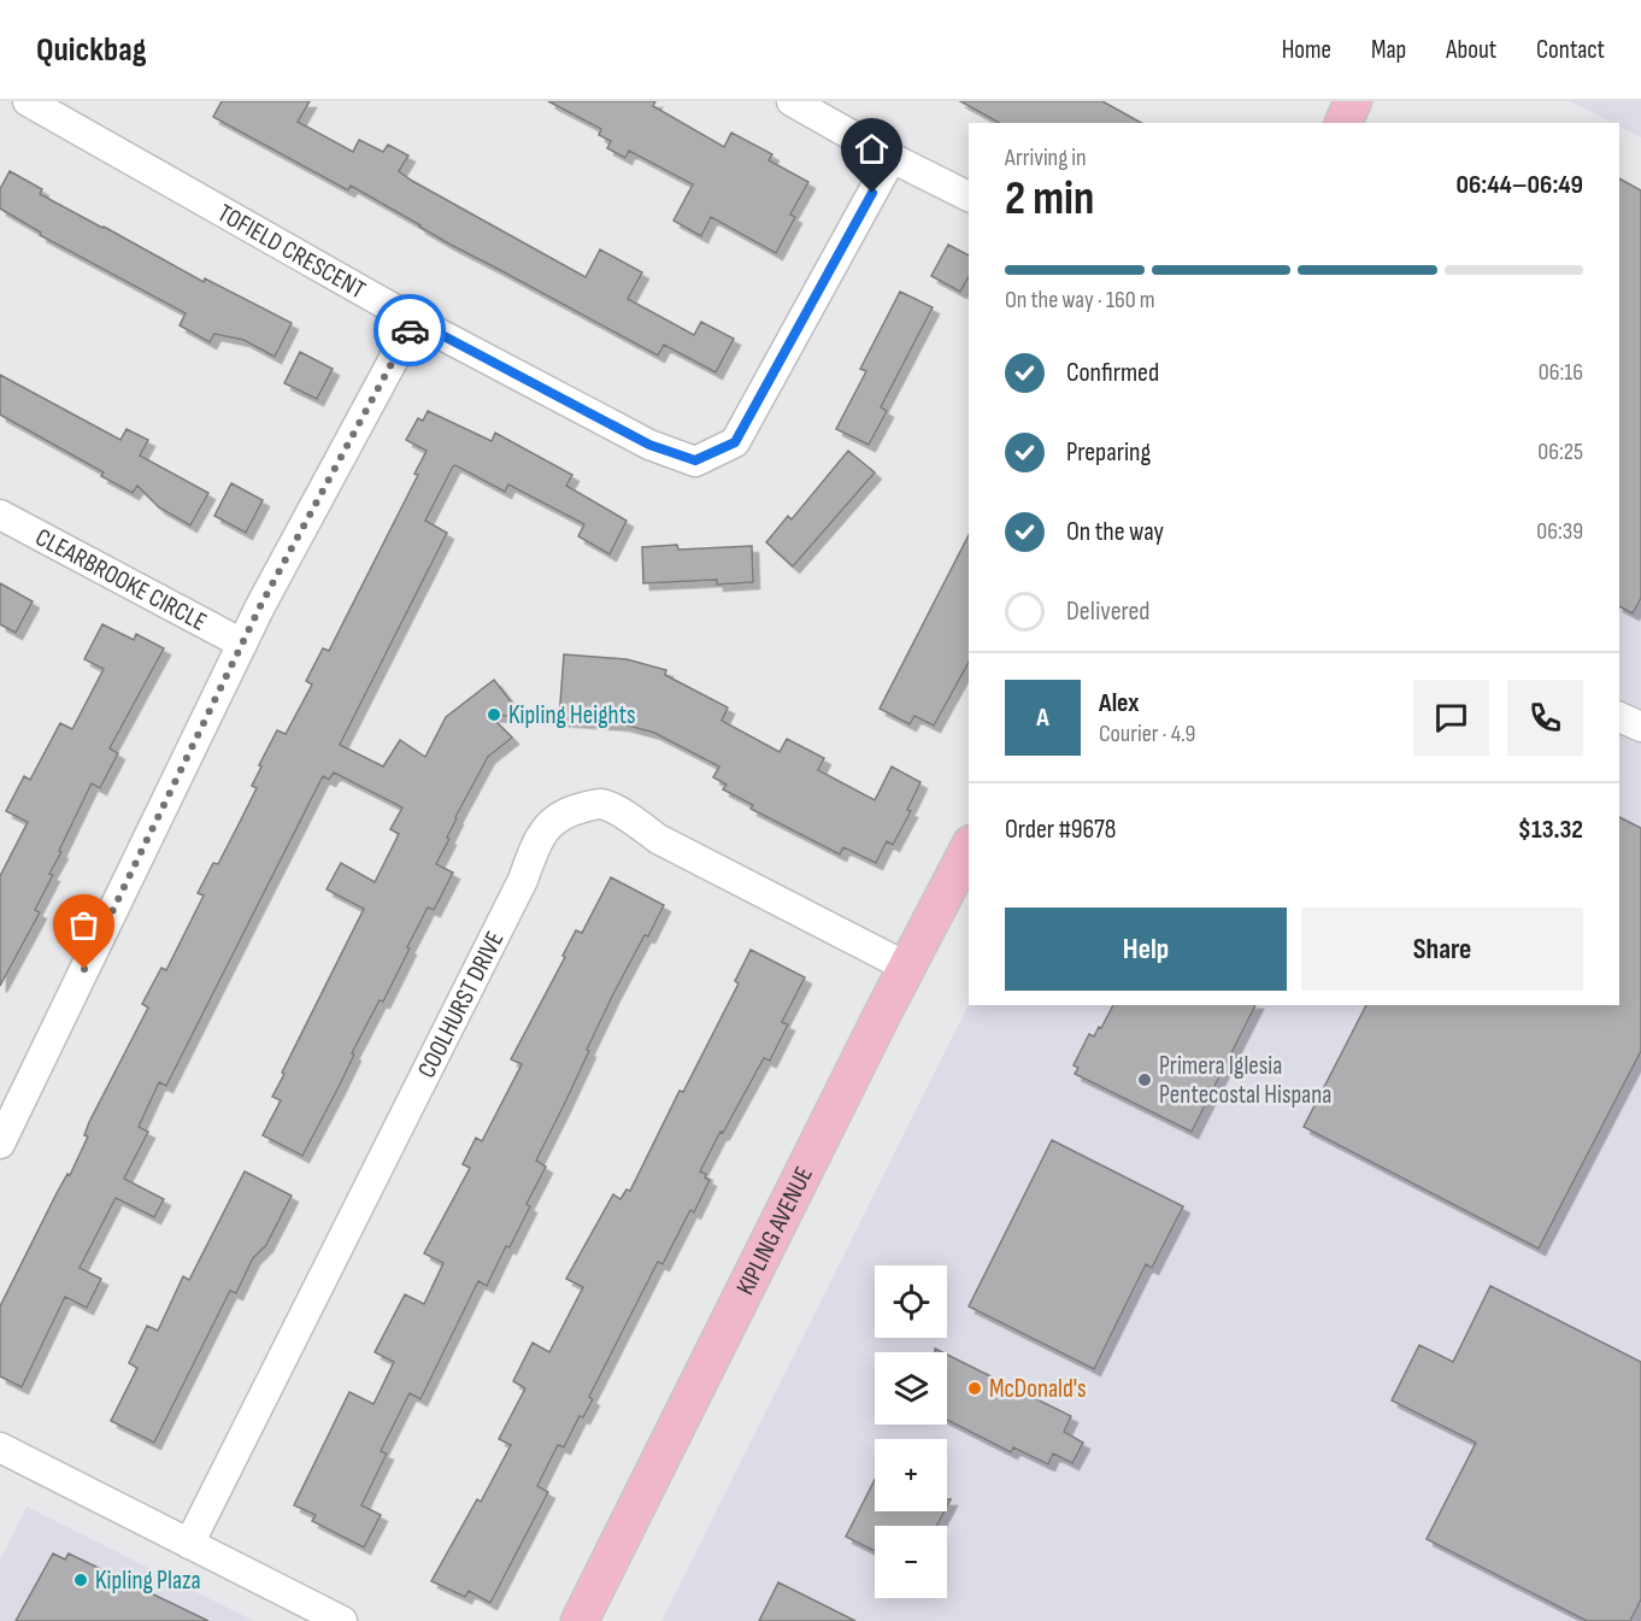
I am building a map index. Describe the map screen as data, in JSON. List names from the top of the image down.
{
  "streets": {
    "main road": ["KIPLING AVENUE"],
    "street": ["TOFIELD CRESCENT", "CLEARBROOKE CIRCLE", "COOLHURST DRIVE"]
  },
  "crossings": [
    ["COOLHURST DRIVE", "KIPLING AVENUE"]
  ],
  "places": [
    "Kipling Heights",
    "Primera Iglesia Pentecostal Hispana",
    "McDonald's",
    "Kipling Plaza"
  ],
  "page": {
    "header": "Quickbag",
    "nav": [
      "Home",
      "Map",
      "About",
      "Contact"
    ],
    "heading": ["2 min", "Arriving in", "06:44–06:49"],
    "panel": [
      "Alex",
      "Courier · 4.9",
      "Order #9678",
      "$13.32"
    ],
    "bar": "On the way · 160 m",
    "list": [
      ["Confirmed", "06:16"],
      ["Preparing", "06:25"],
      ["On the way", "06:39"],
      "Delivered"
    ],
    "round": "A",
    "buttons": ["Help", "Share"],
    "map_buttons": ["+", "−"]
  }
}
